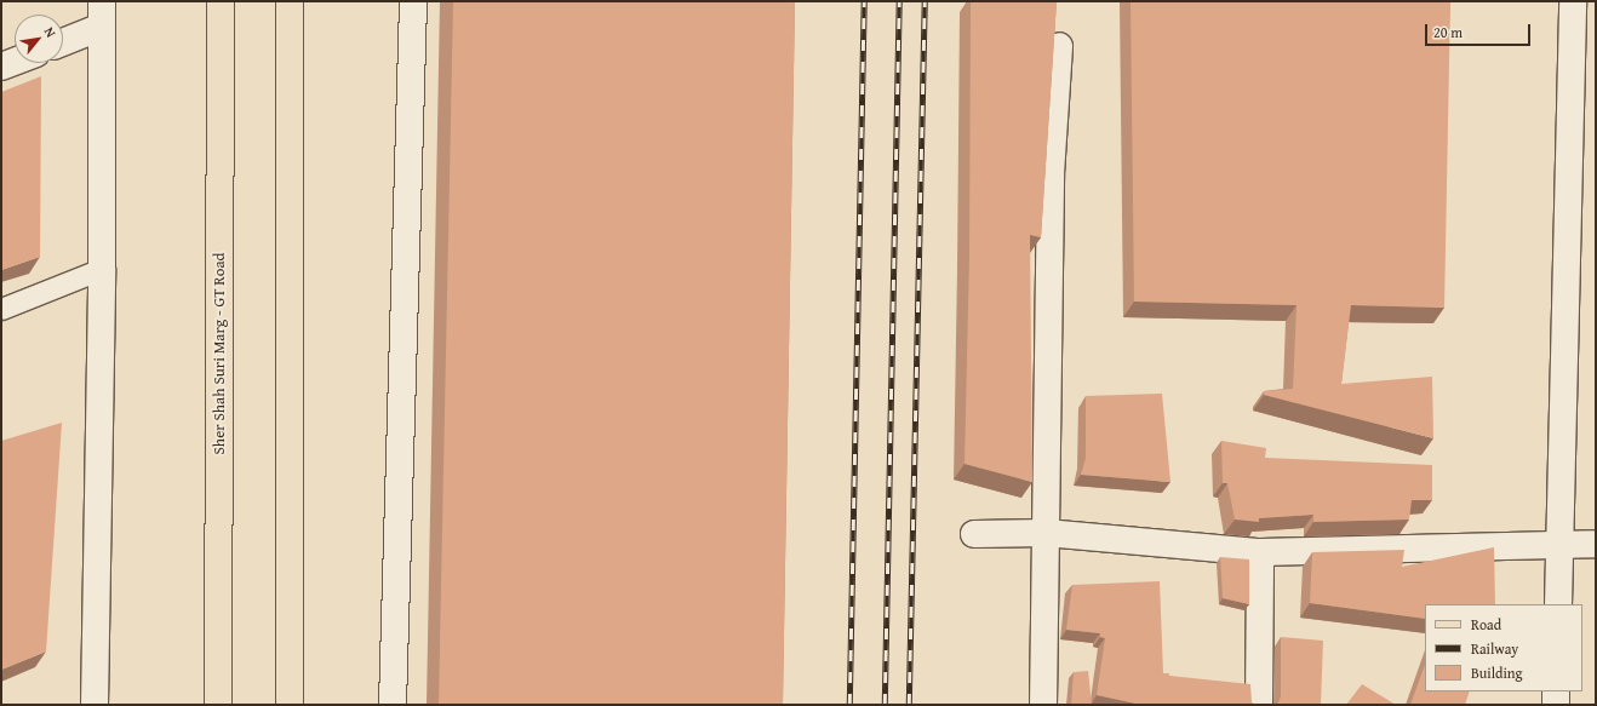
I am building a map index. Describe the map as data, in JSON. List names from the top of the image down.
{
  "streets": {
    "main road": ["Sher Shah Suri Marg - GT Road"]
  },
  "legend": ["Road", "Railway", "Building"],
  "scale_bar": "20 m",
  "north": "top right"
}
